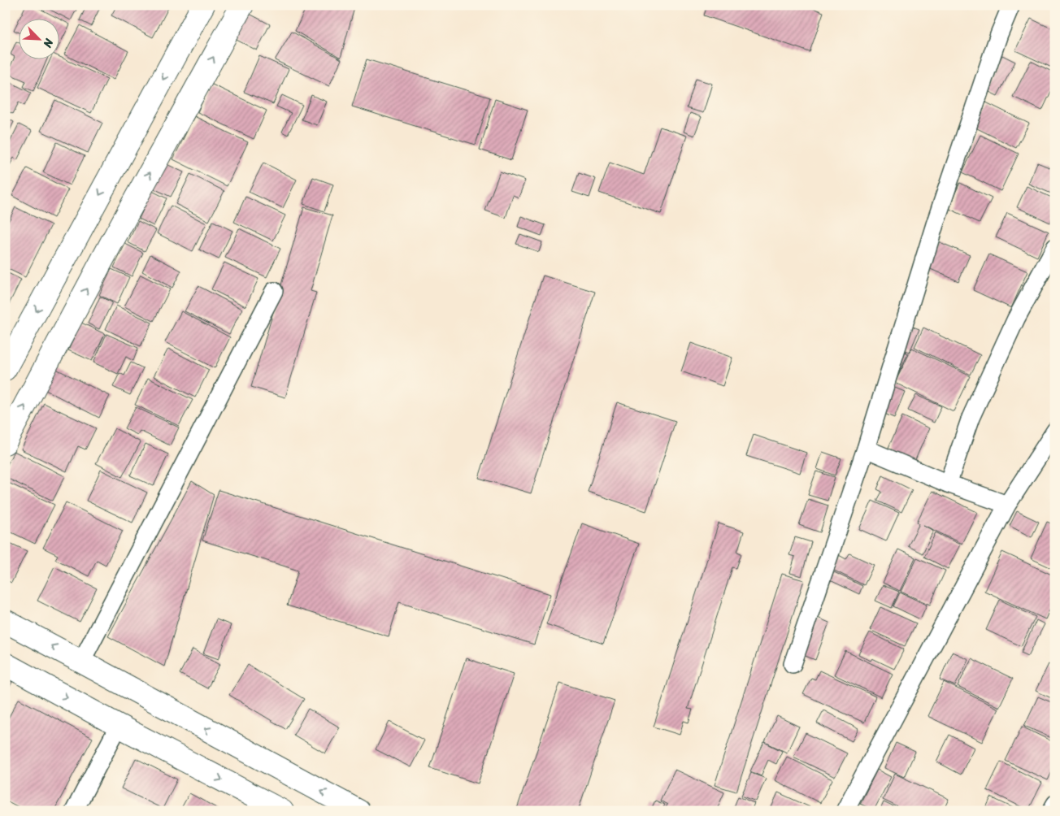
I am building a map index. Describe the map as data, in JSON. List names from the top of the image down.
{
  "north": "bottom right"
}
